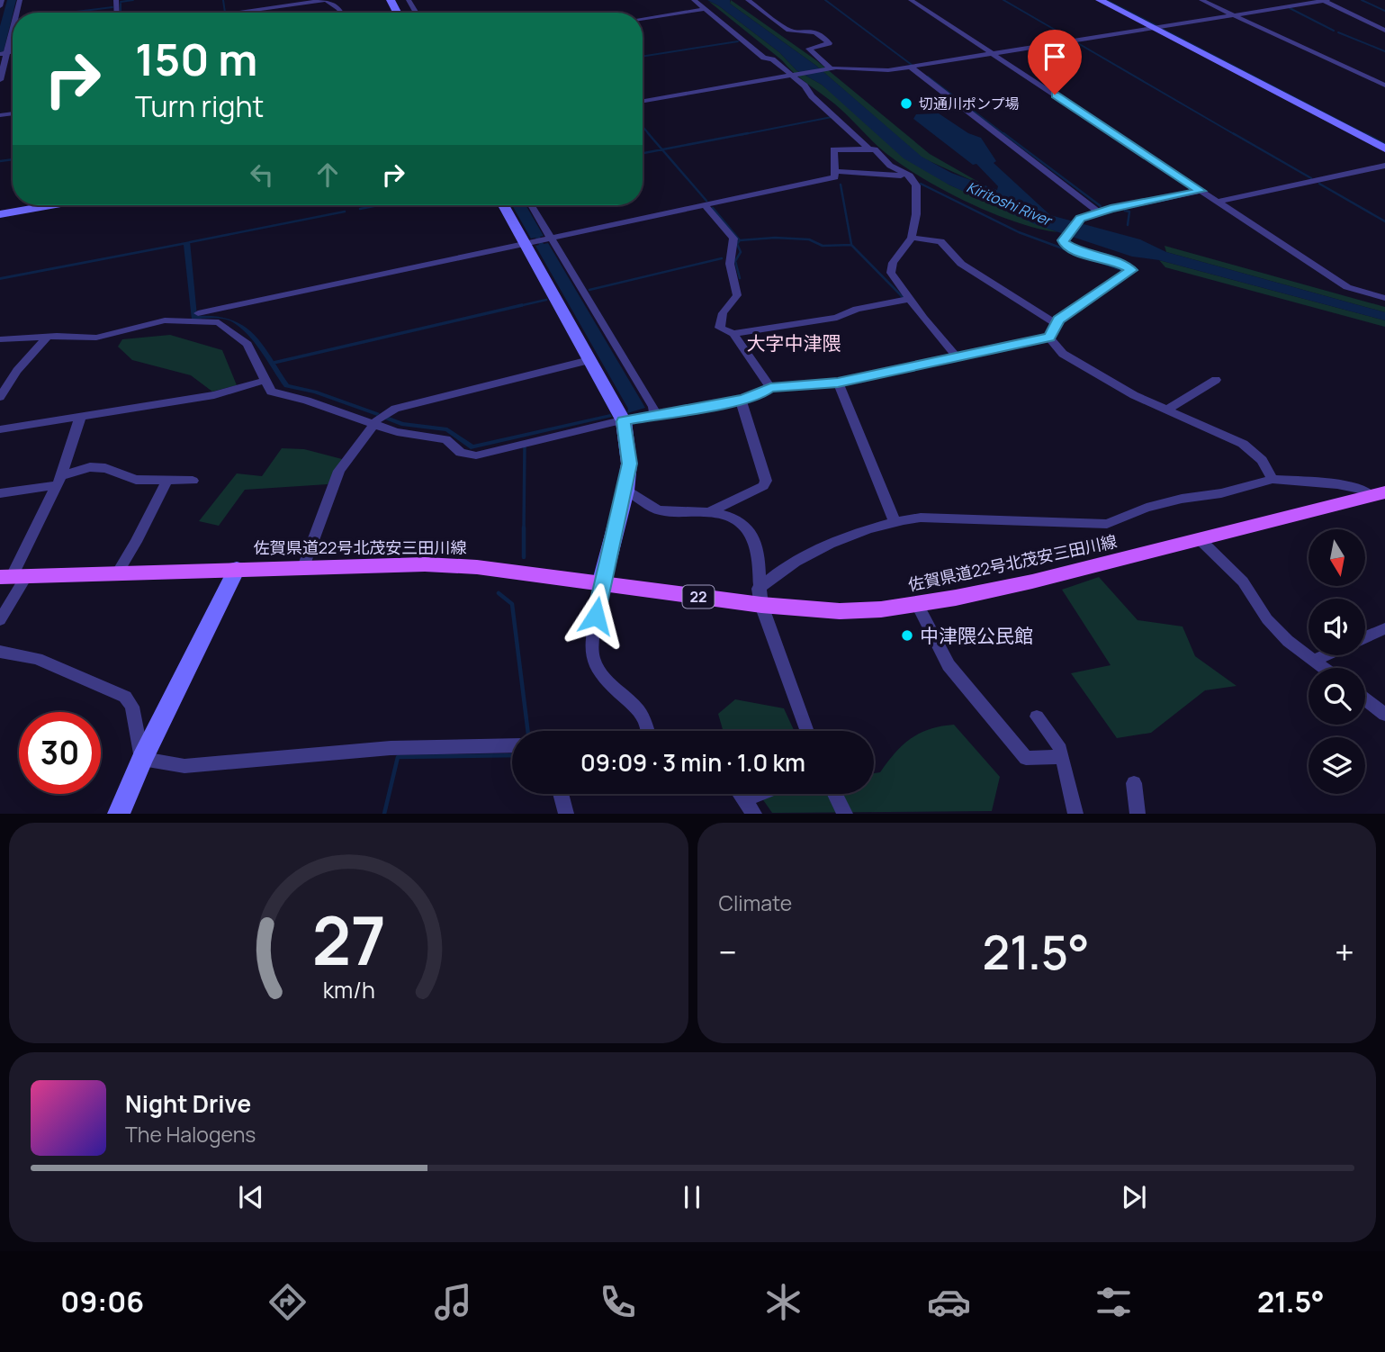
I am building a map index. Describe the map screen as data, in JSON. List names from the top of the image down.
{
  "streets": {
    "main road": ["佐賀県道22号北茂安三田川線", "22"]
  },
  "districts": ["大字中津隈"],
  "water": ["Kiritoshi River"],
  "places": ["切通川ポンプ場", "中津隈公民館"],
  "north": "bottom",
  "page": {
    "turn": ["150 m", "Turn right"],
    "limit": "30",
    "trip": "09:09 · 3 min · 1.0 km",
    "tile": "Climate",
    "heat": ["−", "21.5°", "+"],
    "song": ["Night Drive", "The Halogens"],
    "tabs": ["09:06", "21.5°"],
    "gauge": ["27", "km/h"]
  }
}
